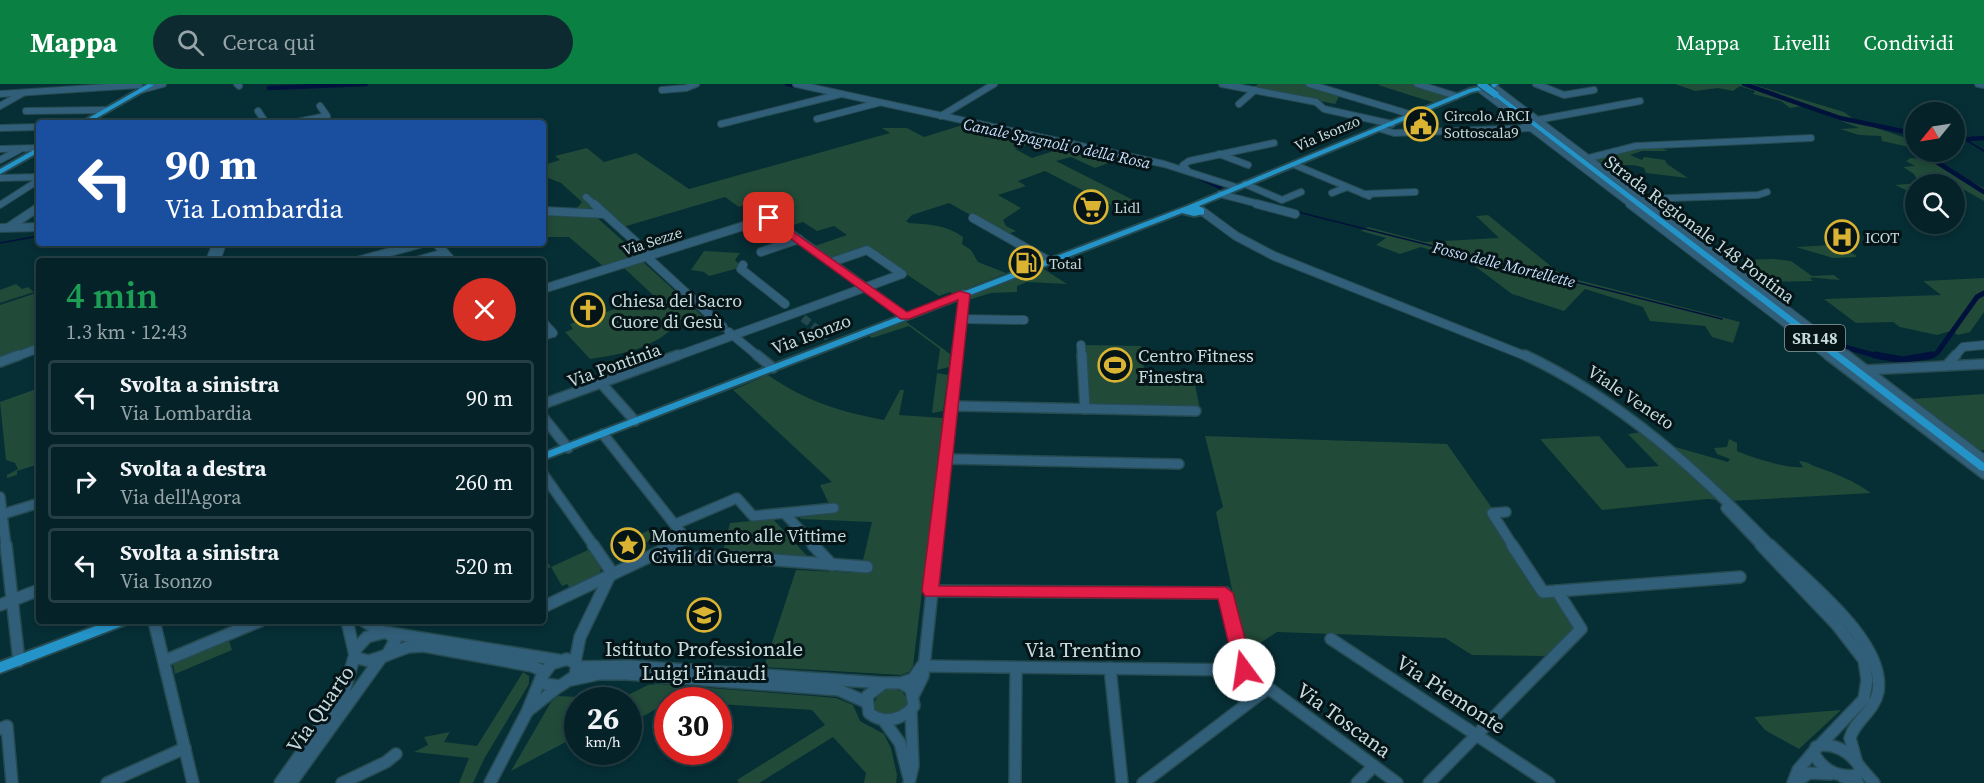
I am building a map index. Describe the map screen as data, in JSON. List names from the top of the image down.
{
  "streets": {
    "main road": ["Via Isonzo", "Strada Regionale 148 Pontina", "SR148"],
    "street": [
      "Via Sezze",
      "Via Pontinia",
      "Viale Veneto",
      "Via Trentino",
      "Via Piemonte",
      "Via Quarto",
      "Via Toscana"
    ]
  },
  "crossings": [
    ["Via Isonzo", "Strada Regionale 148 Pontina"],
    ["Via Isonzo", "Viale Veneto"],
    ["Via Trentino", "Via Toscana"]
  ],
  "water": ["Canale Spagnoli o della Rosa", "Fosso delle Mortellette"],
  "places": {
    "public building": ["Circolo ARCI Sottoscala9"],
    "supermarket": ["Lidl"],
    "hospital": ["ICOT"],
    "fuel station": ["Total"],
    "church": ["Chiesa del Sacro Cuore di Gesù"],
    "sports": ["Centro Fitness Finestra"],
    "place": ["Monumento alle Vittime Civili di Guerra"],
    "school or university": ["Istituto Professionale Luigi Einaudi"]
  },
  "north": "bottom left",
  "page": {
    "header": "Mappa",
    "search": "Cerca qui",
    "nav": ["Mappa", "Livelli", "Condividi"],
    "turn": ["90 m", "Via Lombardia"],
    "heading": ["4 min", "1.3 km · 12:43"],
    "list": [
      {
        "name": "Svolta a sinistra",
        "note": "Via Lombardia",
        "value": "90 m"
      },
      {
        "name": "Svolta a destra",
        "note": "Via dell'Agora",
        "value": "260 m"
      },
      {
        "name": "Svolta a sinistra",
        "note": "Via Isonzo",
        "value": "520 m"
      }
    ],
    "speed": "26 km/h",
    "limit": "30"
  }
}
